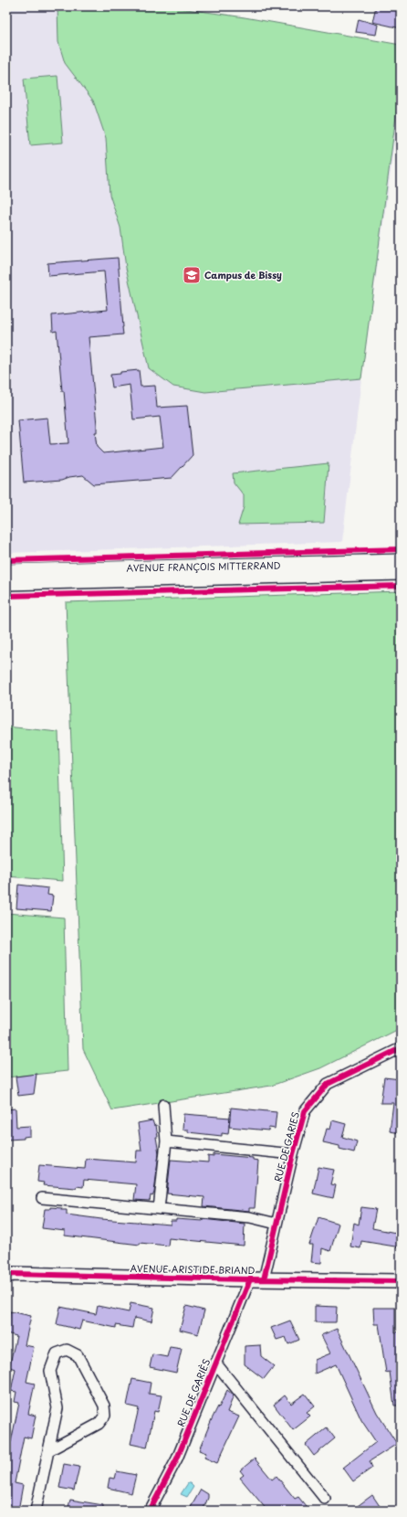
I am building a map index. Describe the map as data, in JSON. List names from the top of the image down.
{
  "streets": {
    "main road": ["AVENUE FRANÇOIS MITTERRAND", "AVENUE ARISTIDE BRIAND"],
    "street": ["RUE DE GARIES", "RUE DE GARIÈS"]
  },
  "crossings": [
    ["RUE DE GARIES", "AVENUE ARISTIDE BRIAND"],
    ["AVENUE ARISTIDE BRIAND", "RUE DE GARIÈS"]
  ],
  "places": {
    "school or university": ["Campus de Bissy"]
  }
}
